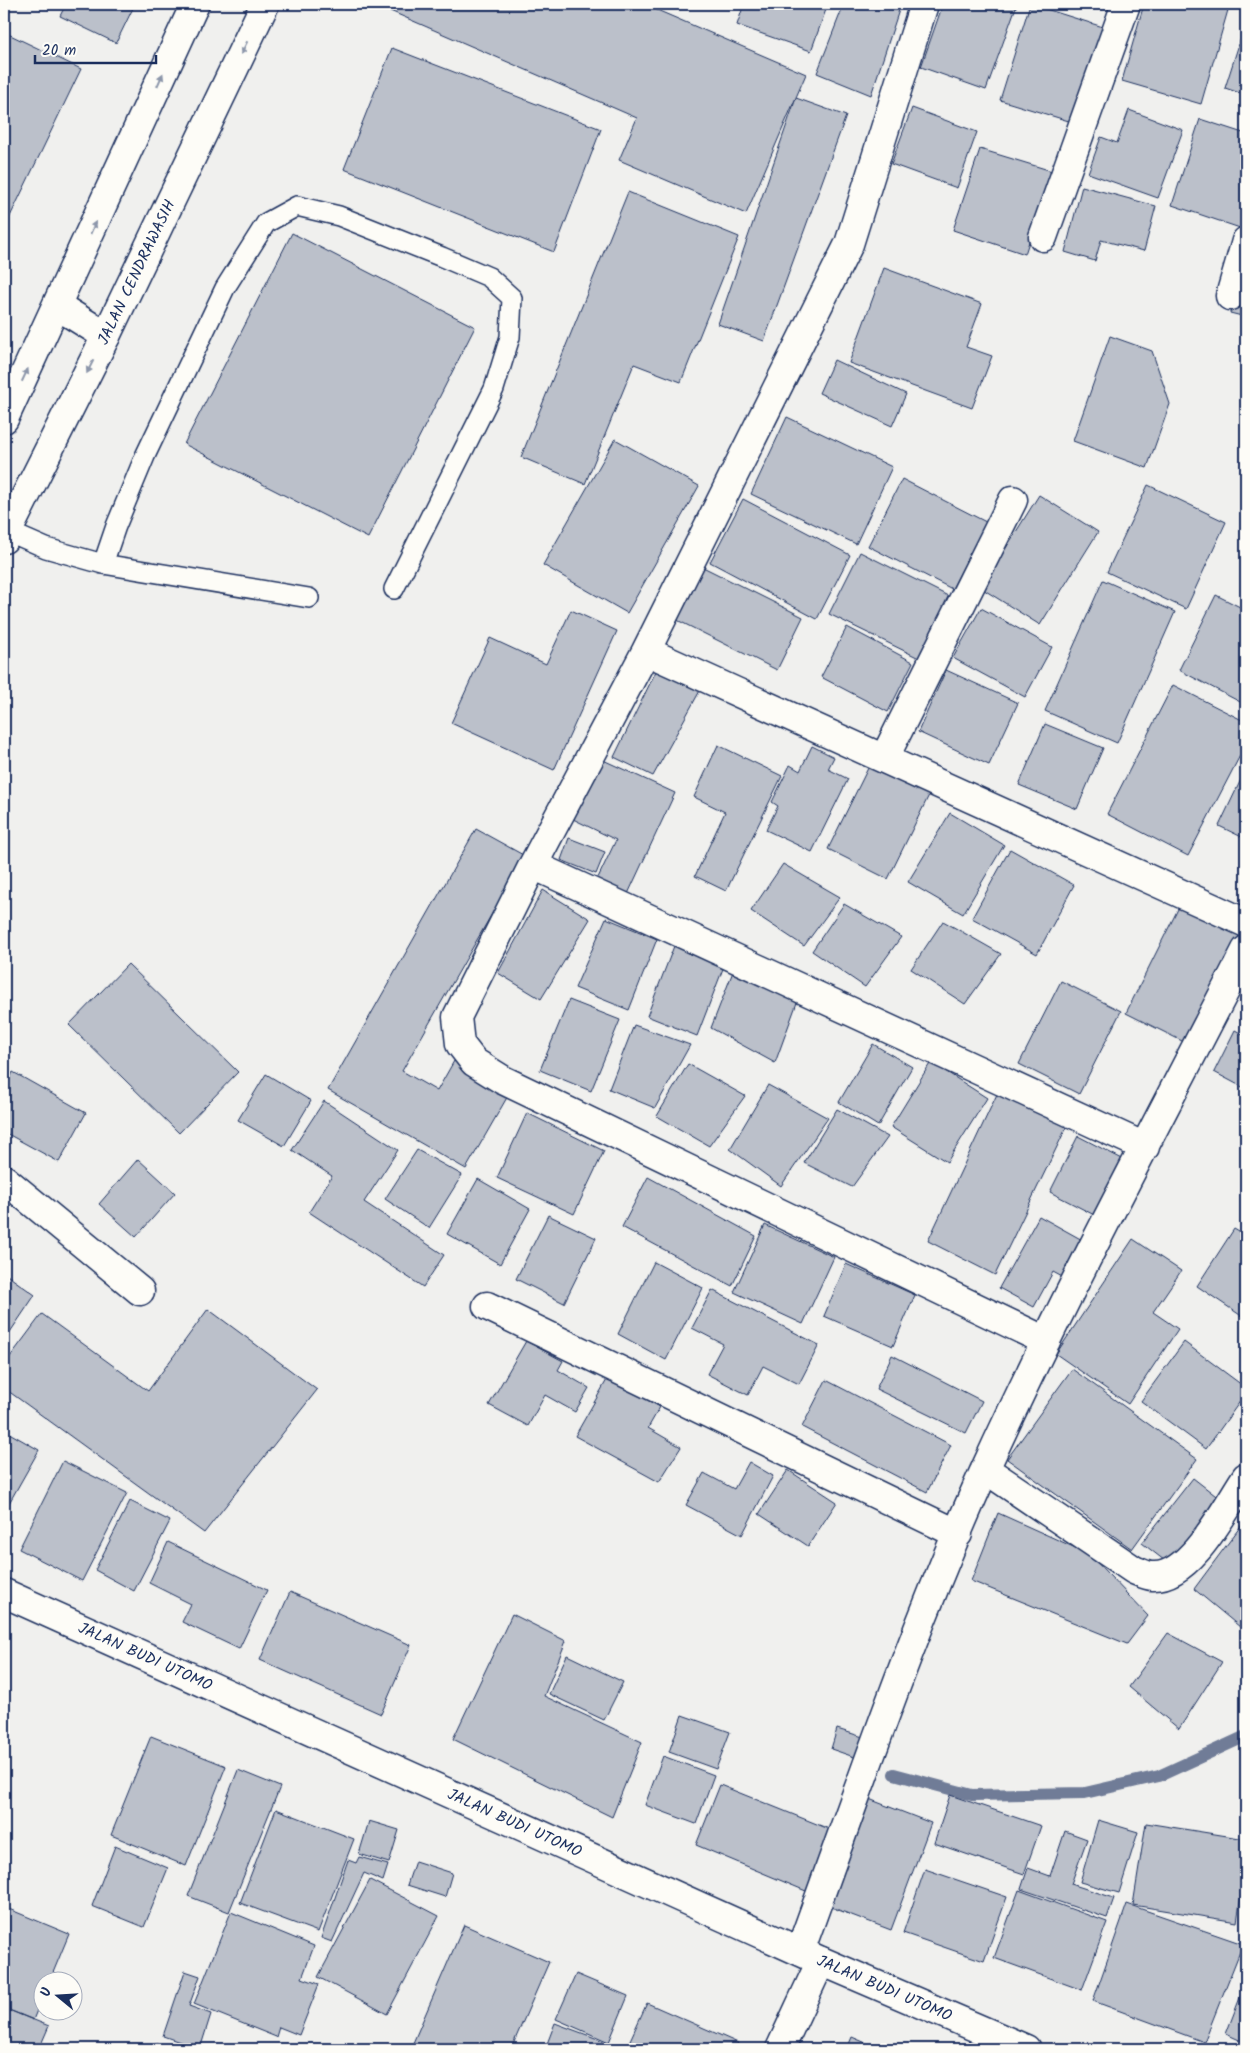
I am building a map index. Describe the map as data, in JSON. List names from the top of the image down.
{
  "streets": {
    "street": ["JALAN CENDRAWASIH", "JALAN BUDI UTOMO"]
  },
  "scale_bar": "20 m",
  "north": "left"
}
